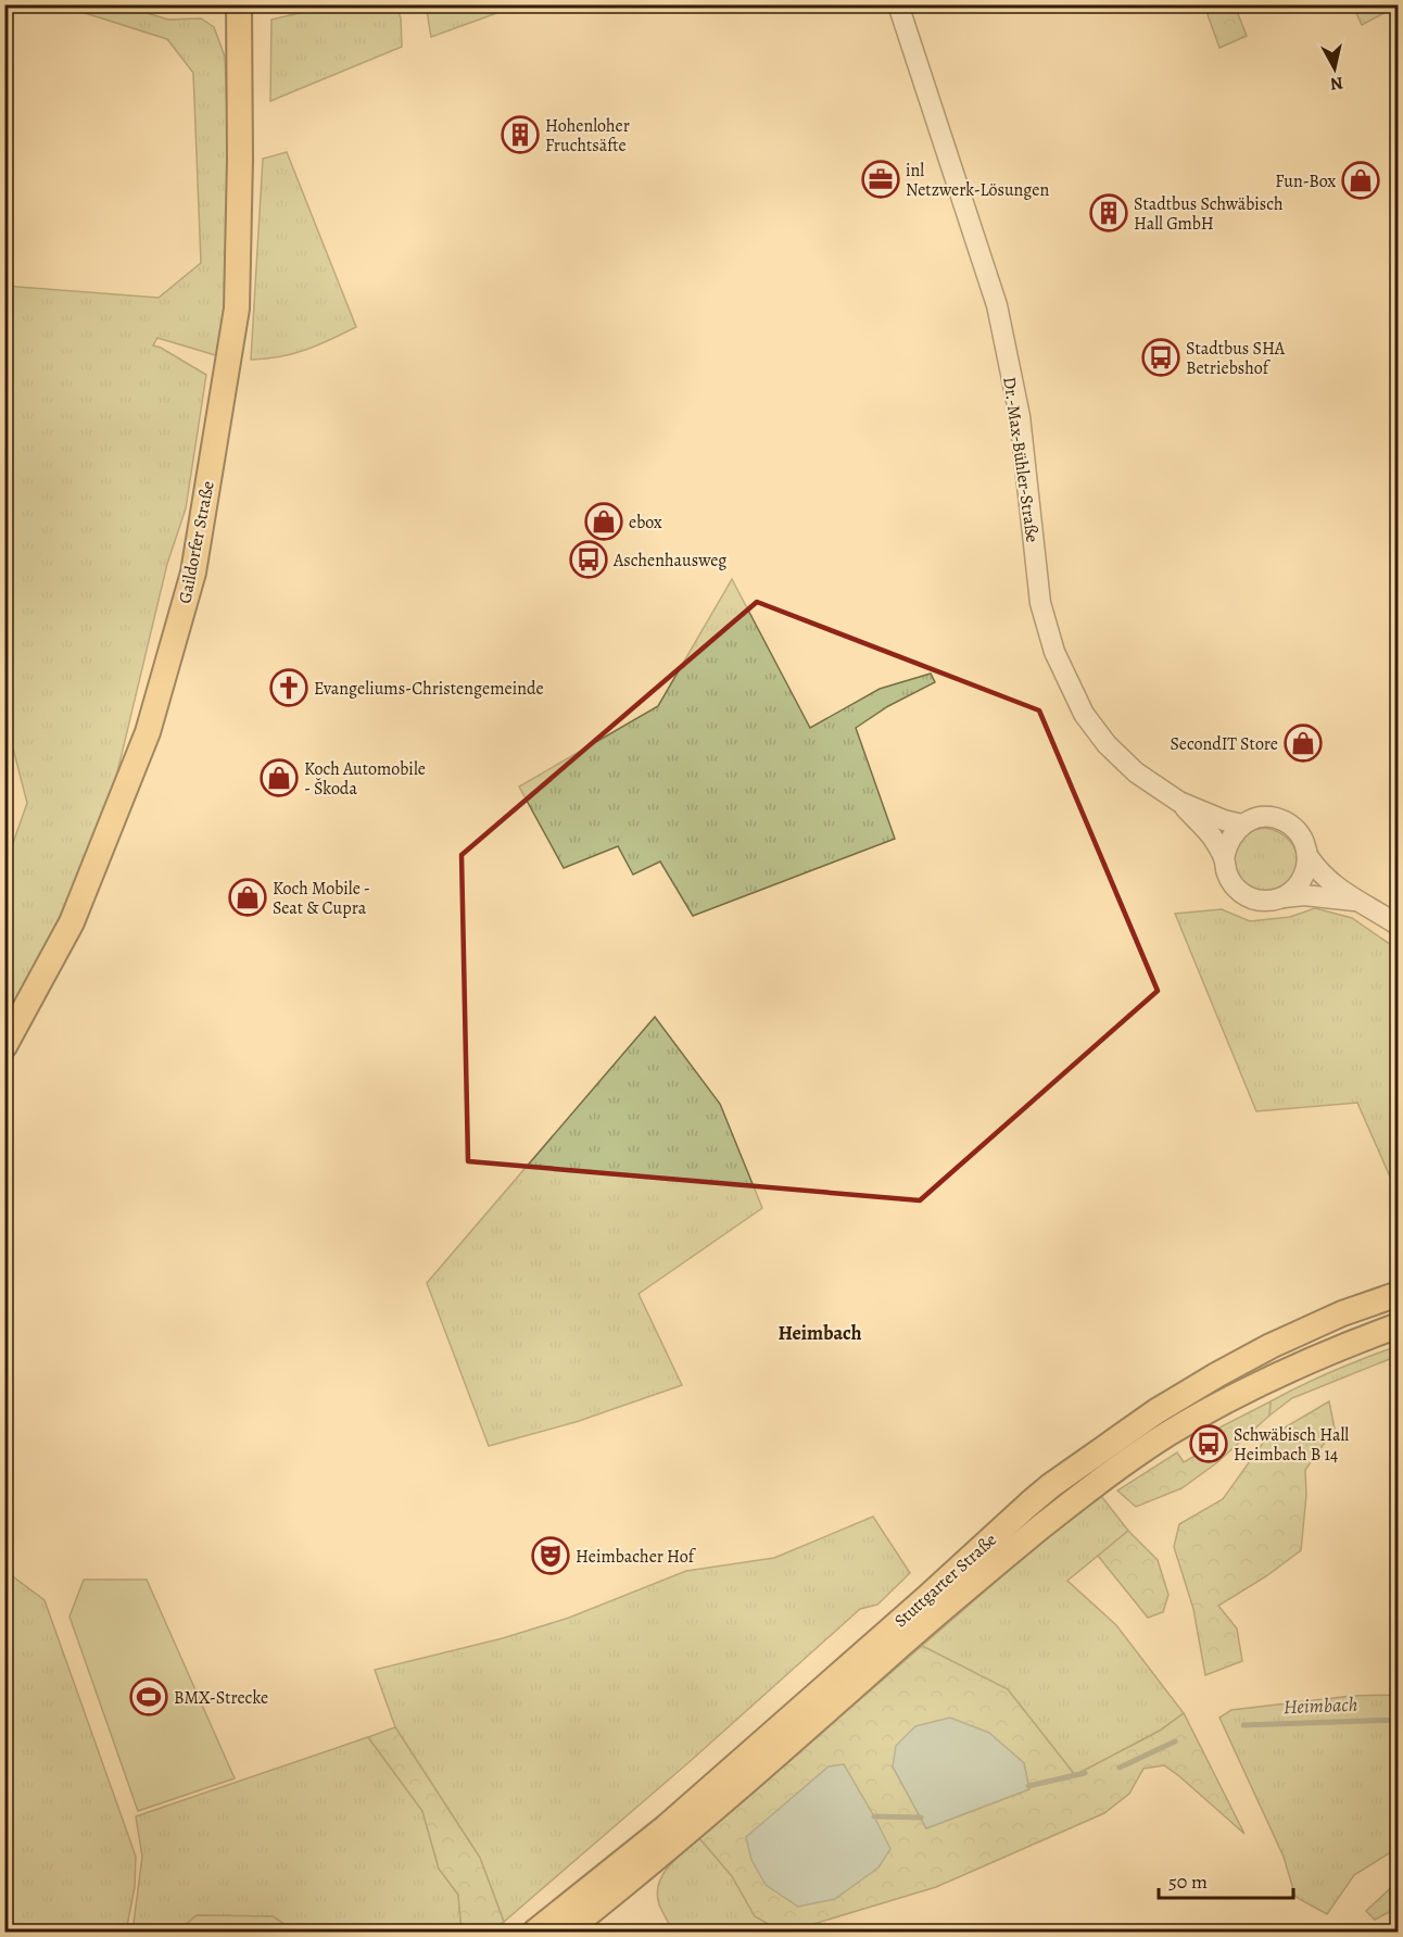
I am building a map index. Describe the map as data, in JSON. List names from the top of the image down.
{
  "streets": {
    "main road": ["Gaildorfer Straße", "Stuttgarter Straße"],
    "street": ["Dr.-Max-Bühler-Straße"]
  },
  "districts": ["Heimbach"],
  "water": ["Heimbach"],
  "places": {
    "building": ["Hohenloher Fruchtsäfte", "Stadtbus Schwäbisch Hall GmbH"],
    "office": ["inl Netzwerk-Lösungen"],
    "shop": [
      "Fun-Box",
      "ebox",
      "SecondIT Store",
      "Koch Automobile - Škoda",
      "Koch Mobile - Seat & Cupra"
    ],
    "bus stop": ["Stadtbus SHA Betriebshof", "Aschenhausweg", "Schwäbisch Hall Heimbach B 14"],
    "church": ["Evangeliums-Christengemeinde"],
    "theatre": ["Heimbacher Hof"],
    "sports": ["BMX-Strecke"]
  },
  "scale_bar": "50 m",
  "north": "bottom"
}
